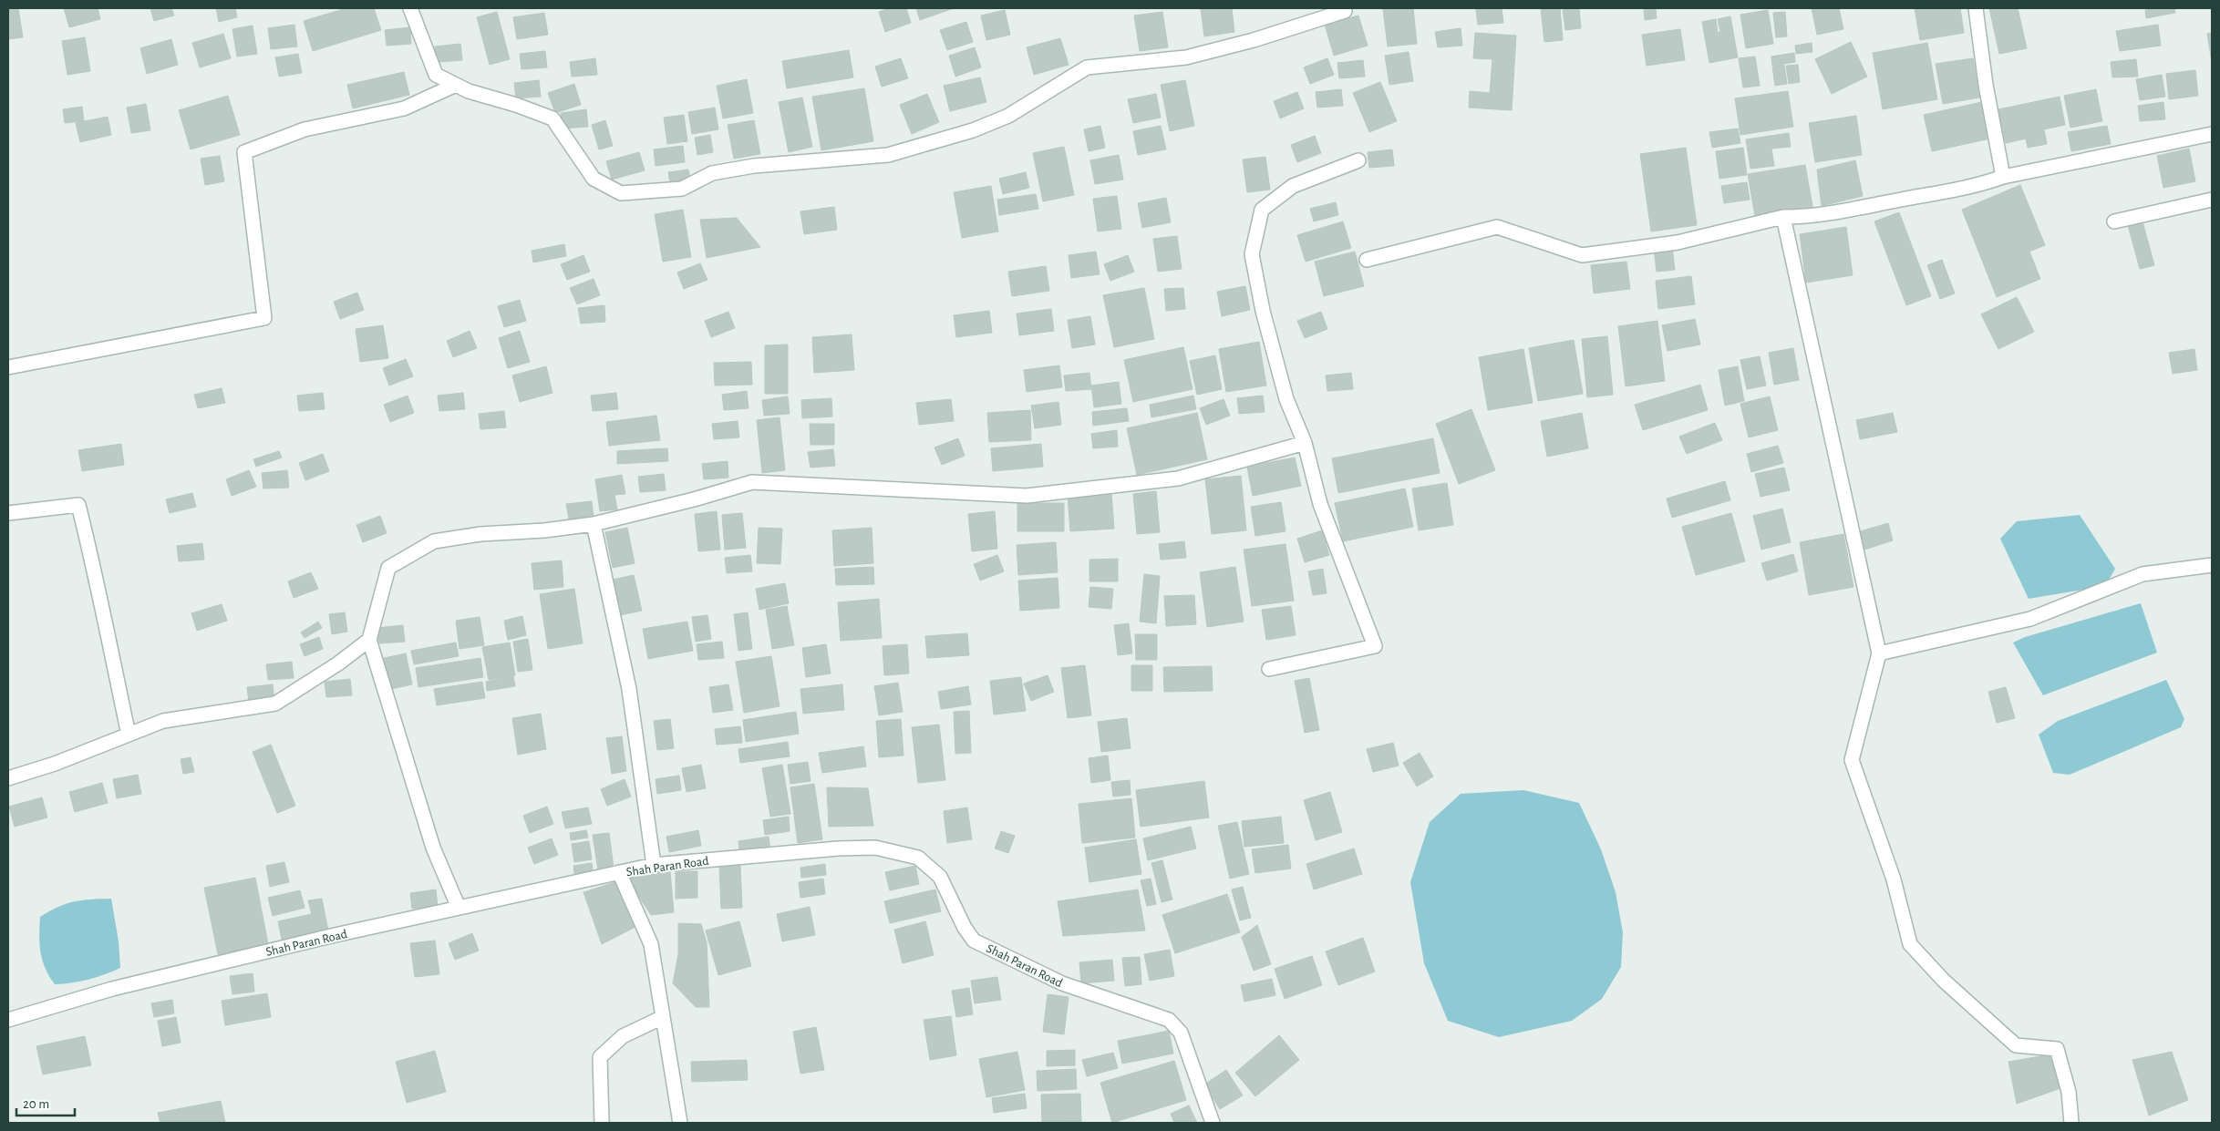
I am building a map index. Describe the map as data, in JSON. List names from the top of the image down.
{
  "streets": {
    "street": ["Shah Paran Road"]
  },
  "scale_bar": "20 m"
}
